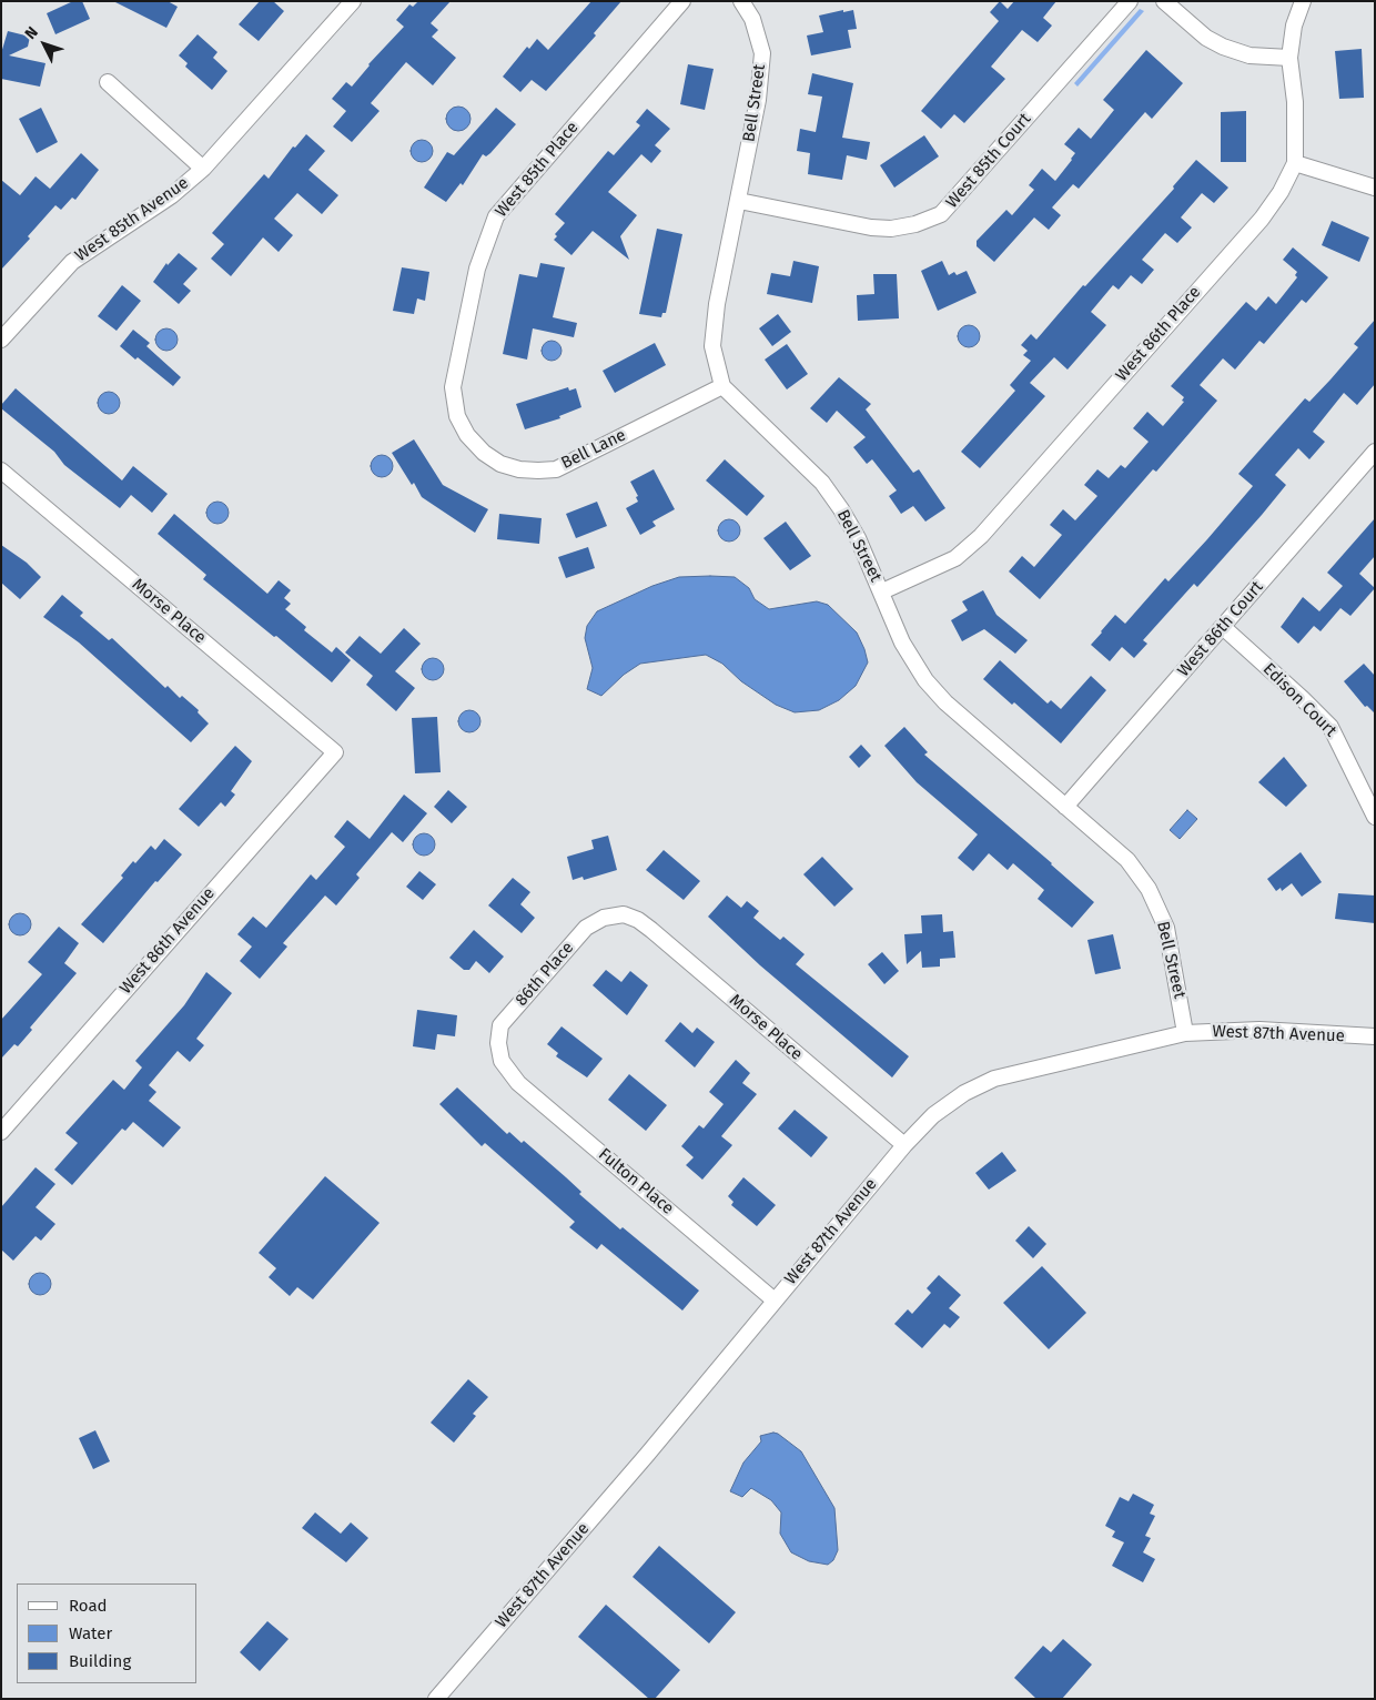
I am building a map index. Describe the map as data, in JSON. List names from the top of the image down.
{
  "streets": {
    "street": [
      "Bell Street",
      "West 85th Court",
      "West 85th Place",
      "West 85th Avenue",
      "West 86th Place",
      "Bell Lane",
      "Morse Place",
      "West 86th Court",
      "Edison Court",
      "West 86th Avenue",
      "86th Place",
      "West 87th Avenue",
      "Fulton Place"
    ]
  },
  "crossings": [
    ["Bell Street", "West 85th Court"],
    ["Bell Street", "West 86th Place"],
    ["Bell Street", "Bell Lane"],
    ["Bell Street", "West 86th Court"],
    ["Bell Street", "West 87th Avenue"],
    ["West 85th Place", "Bell Lane"],
    ["Morse Place", "West 86th Avenue"],
    ["Morse Place", "86th Place"],
    ["Morse Place", "West 87th Avenue"],
    ["West 86th Court", "Edison Court"],
    ["86th Place", "Fulton Place"],
    ["West 87th Avenue", "Fulton Place"]
  ],
  "legend": ["Road", "Water", "Building"],
  "north": "top left"
}
